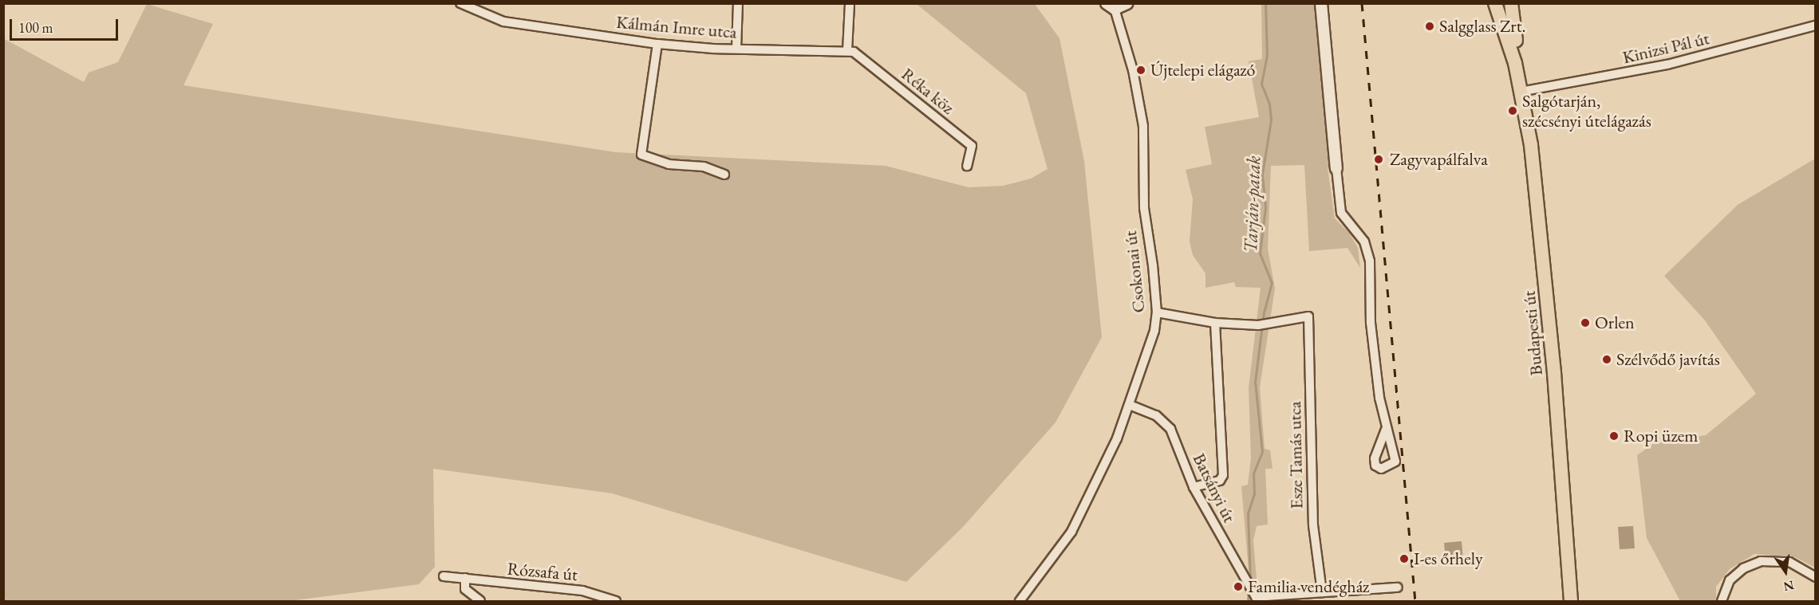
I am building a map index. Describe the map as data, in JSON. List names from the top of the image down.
{
  "streets": {
    "main road": ["Budapesti út"],
    "street": [
      "Kálmán Imre utca",
      "Kinizsi Pál út",
      "Réka köz",
      "Csokonai út",
      "Esze Tamás utca",
      "Batsányi út",
      "Rózsafa út"
    ]
  },
  "crossings": [
    ["Kálmán Imre utca", "Réka köz"],
    ["Kinizsi Pál út", "Budapesti út"],
    ["Csokonai út", "Batsányi út"]
  ],
  "water": ["Tarján-patak"],
  "places": [
    "Salgglass Zrt.",
    "Újtelepi elágazó",
    "Salgótarján, szécsényi útelágazás",
    "Zagyvapálfalva",
    "Orlen",
    "Szélvődő javítás",
    "Ropi üzem",
    "I-es őrhely",
    "Familia vendégház"
  ],
  "scale_bar": "100 m",
  "north": "bottom"
}
